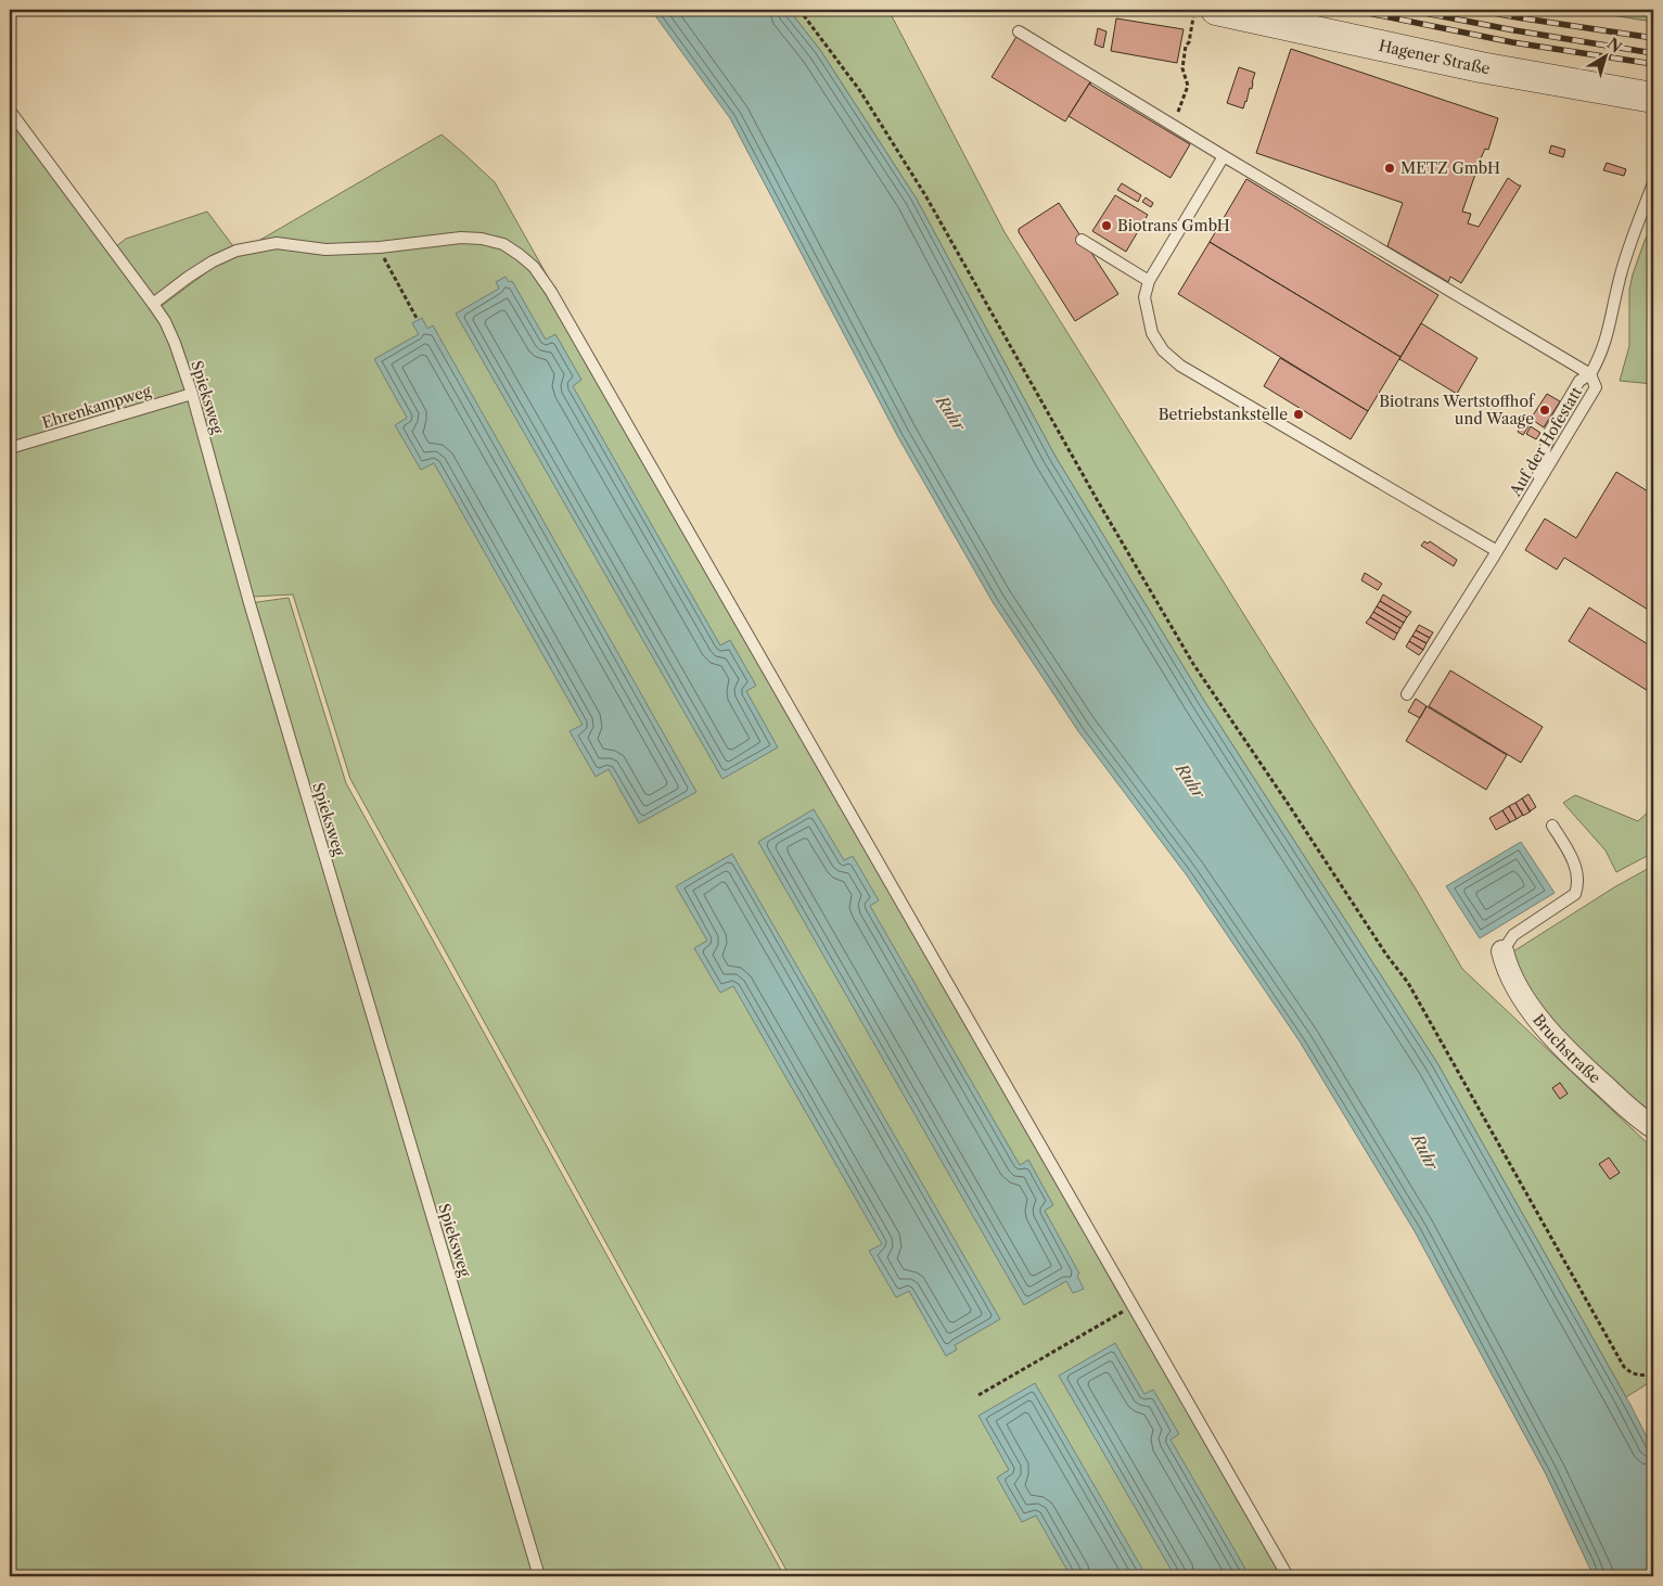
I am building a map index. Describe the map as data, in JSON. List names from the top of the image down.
{
  "streets": {
    "main road": ["Hagener Straße"],
    "street": ["Bruchstraße"],
    "lane": ["Spieksweg", "Ehrenkampweg", "Auf der Hofestatt"]
  },
  "crossings": [
    ["Spieksweg", "Ehrenkampweg"]
  ],
  "water": ["Ruhr"],
  "places": [
    "METZ GmbH",
    "Biotrans GmbH",
    "Biotrans Wertstoffhof und Waage",
    "Betriebstankstelle"
  ],
  "north": "top right"
}
